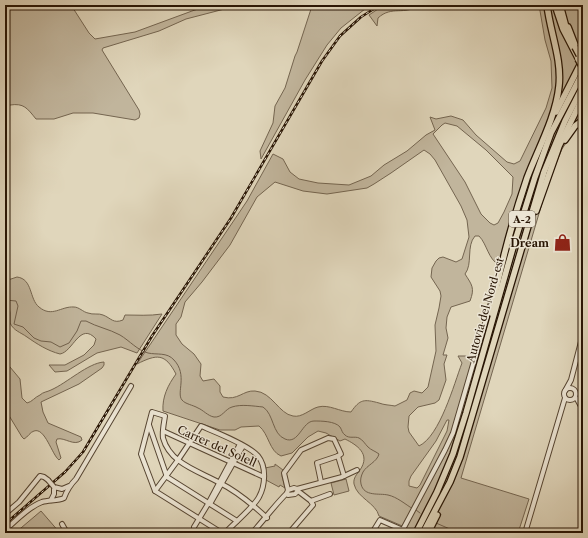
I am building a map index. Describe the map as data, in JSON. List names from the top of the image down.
{
  "streets": {
    "highway": ["A-2", "Autovia del Nord-est"],
    "street": ["Carrer del Solell"]
  },
  "places": {
    "shop": ["Dream"]
  }
}
